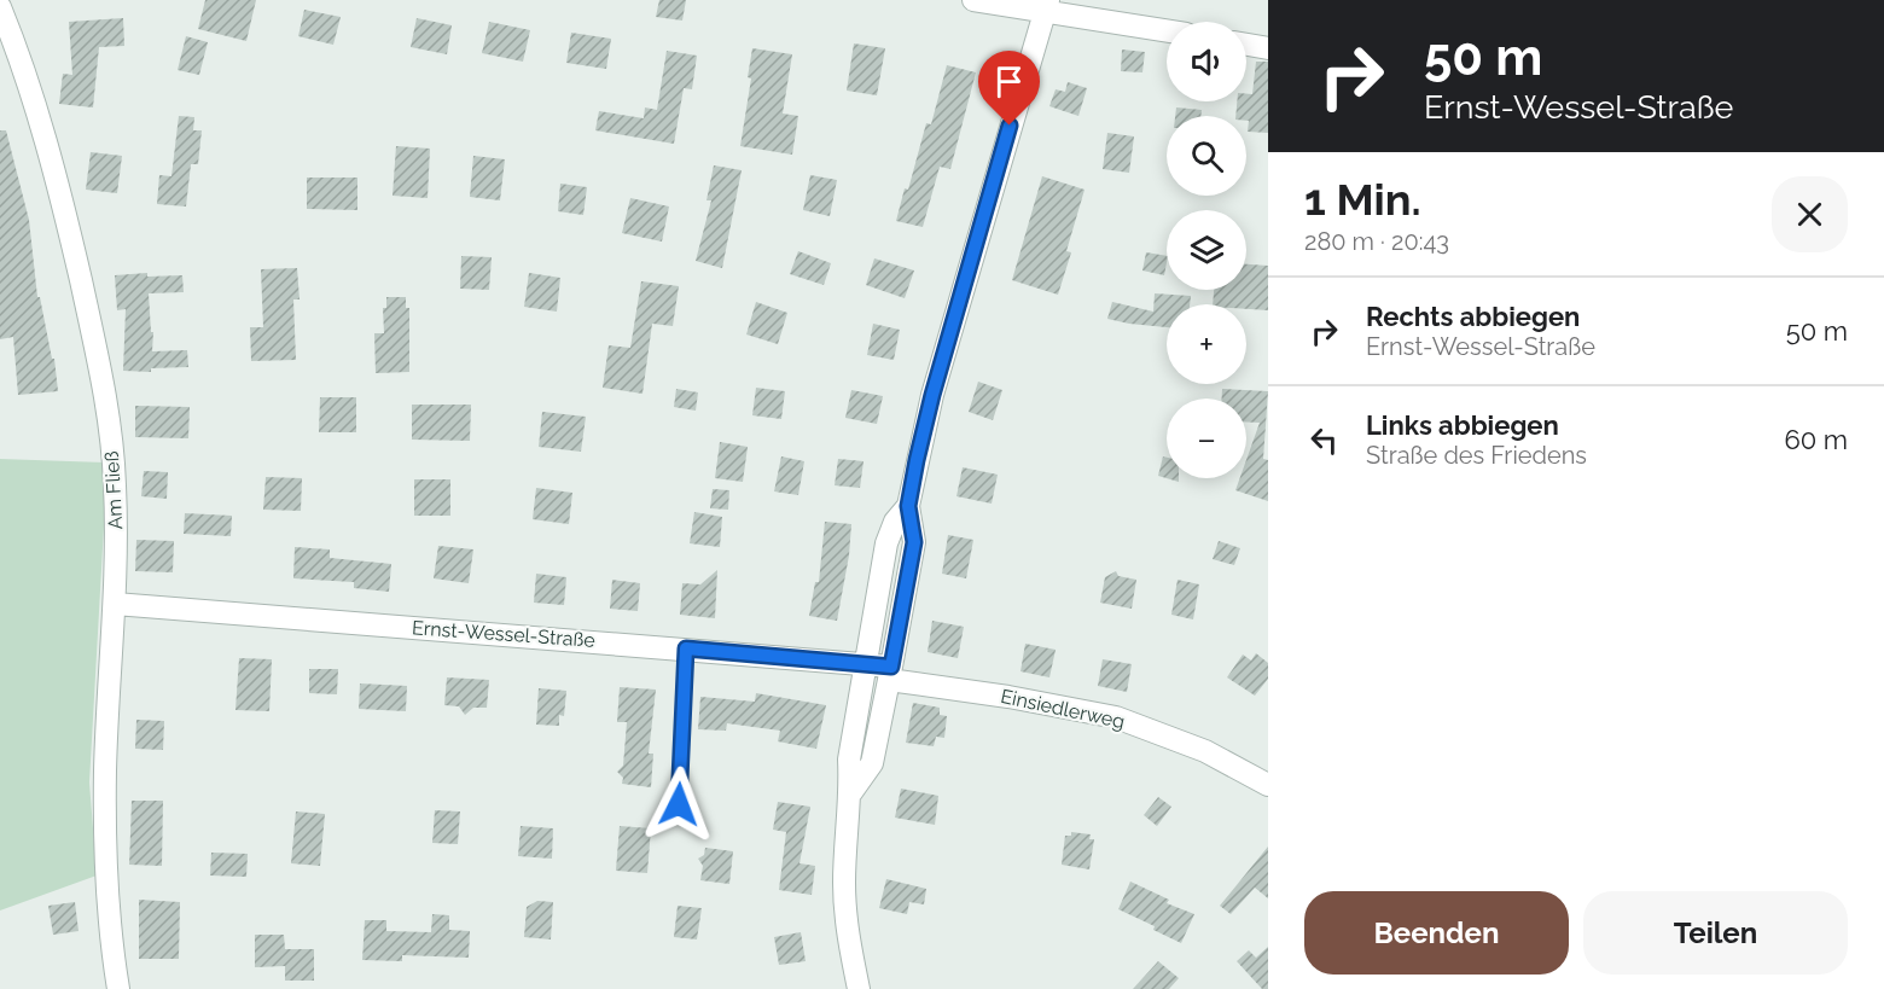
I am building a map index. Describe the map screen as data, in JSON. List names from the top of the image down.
{
  "streets": {
    "street": ["Am Fließ", "Ernst-Wessel-Straße", "Einsiedlerweg"]
  },
  "crossings": [
    ["Am Fließ", "Ernst-Wessel-Straße"],
    ["Ernst-Wessel-Straße", "Einsiedlerweg"]
  ],
  "page": {
    "turn": ["50 m", "Ernst-Wessel-Straße"],
    "map_buttons": ["+", "−"],
    "heading": ["1 Min.", "280 m · 20:43"],
    "list": [
      {
        "name": "Rechts abbiegen",
        "note": "Ernst-Wessel-Straße",
        "value": "50 m"
      },
      {
        "name": "Links abbiegen",
        "note": "Straße des Friedens",
        "value": "60 m"
      }
    ],
    "buttons": ["Beenden", "Teilen"]
  }
}
